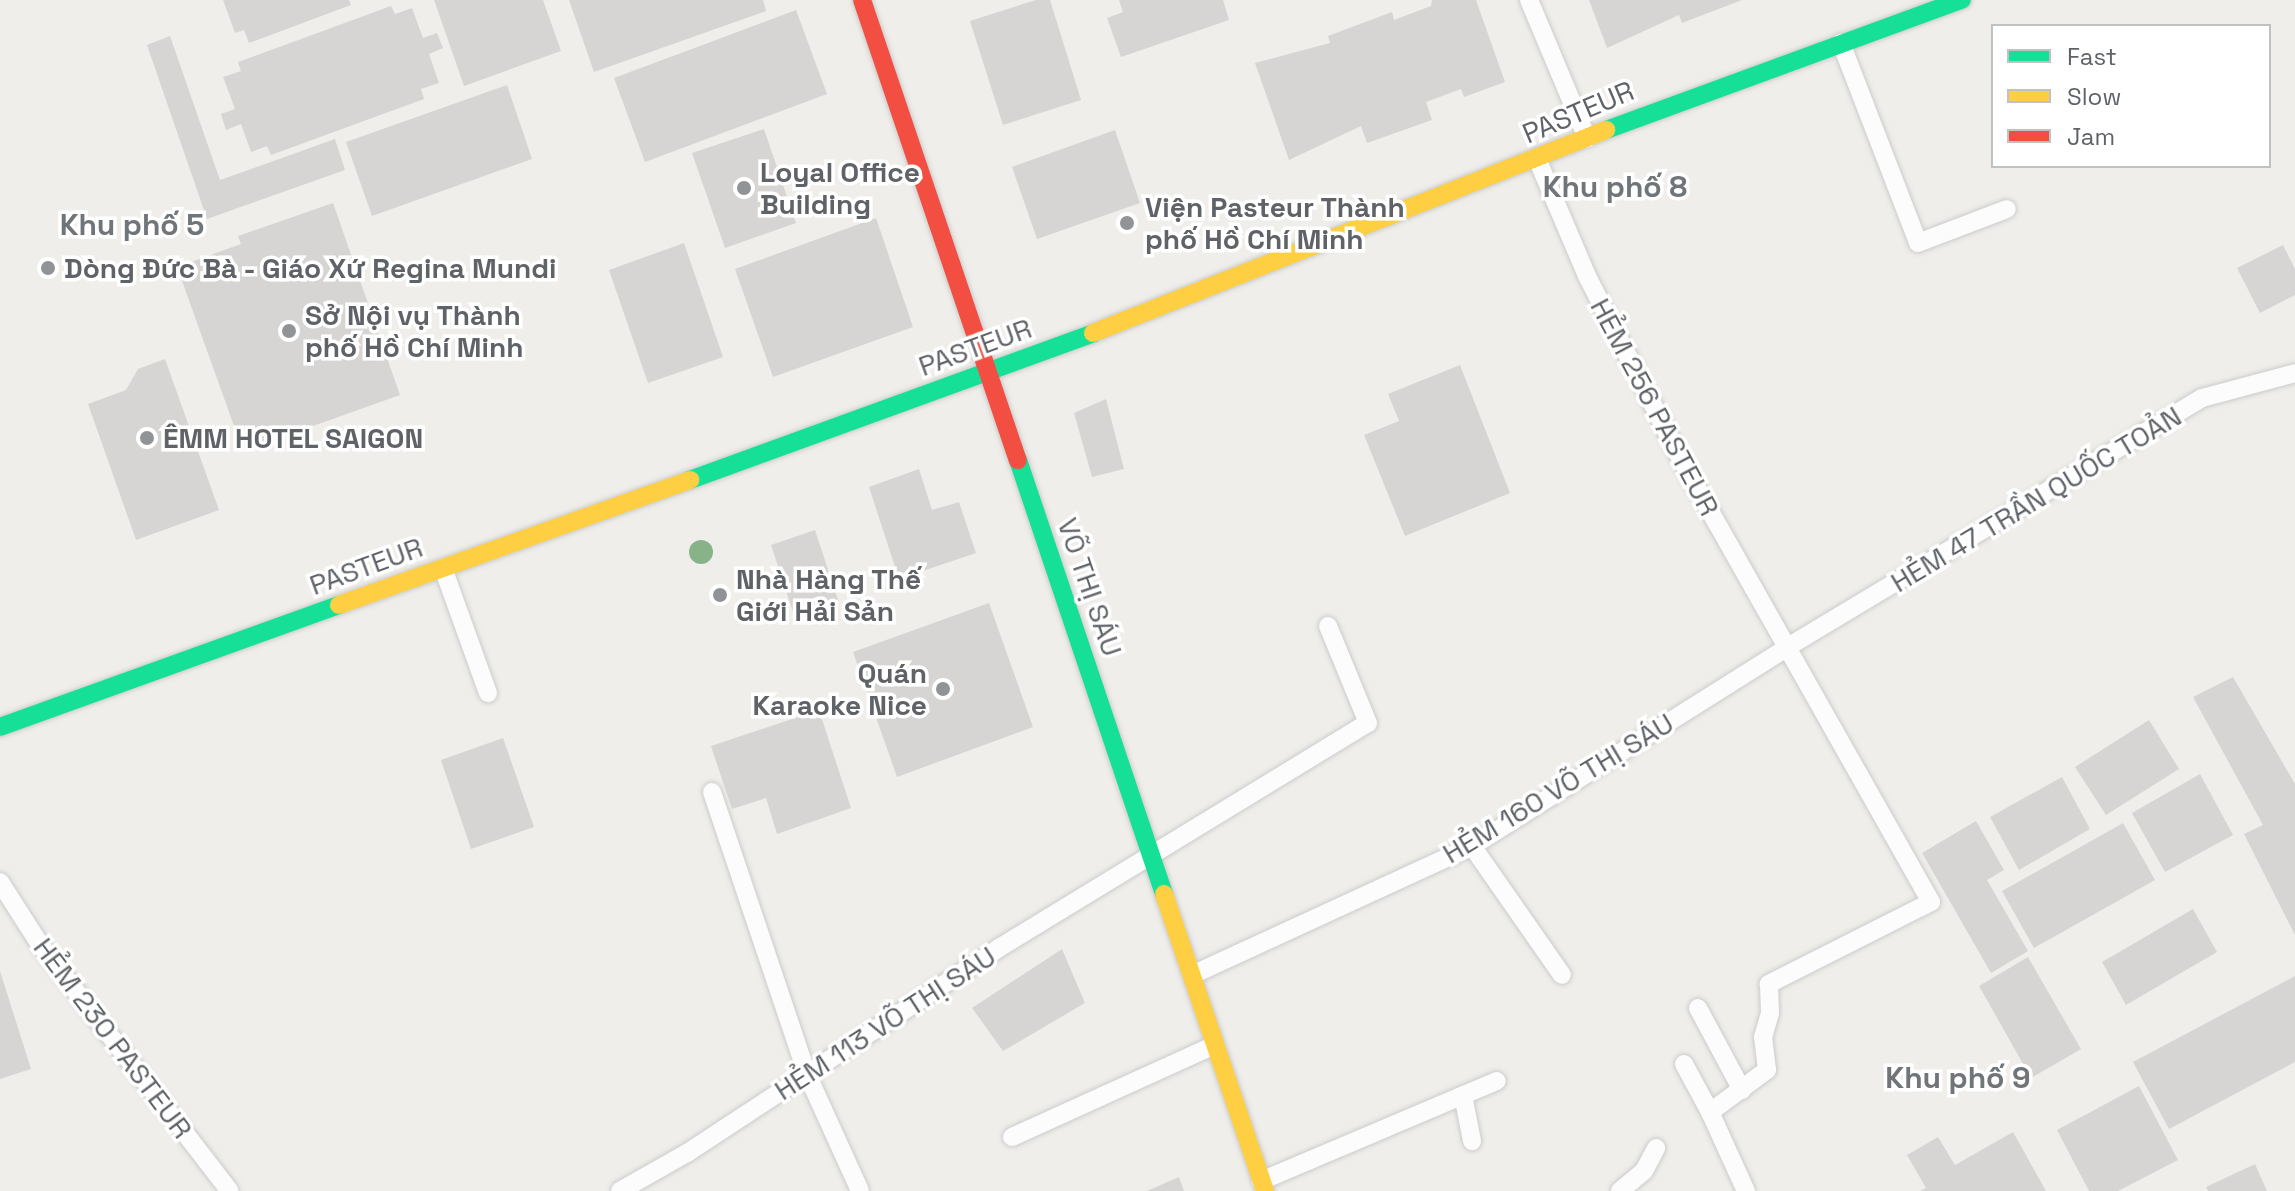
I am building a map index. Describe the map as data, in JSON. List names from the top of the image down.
{
  "streets": {
    "main road": ["PASTEUR", "VÕ THỊ SÁU"],
    "lane": [
      "HẺM 256 PASTEUR",
      "HẺM 47 TRẦN QUỐC TOẢN",
      "HẺM 160 VÕ THỊ SÁU",
      "HẺM 113 VÕ THỊ SÁU",
      "HẺM 230 PASTEUR"
    ]
  },
  "crossings": [
    ["PASTEUR", "HẺM 256 PASTEUR"],
    ["PASTEUR", "VÕ THỊ SÁU"],
    ["HẺM 256 PASTEUR", "HẺM 47 TRẦN QUỐC TOẢN"],
    ["HẺM 256 PASTEUR", "HẺM 160 VÕ THỊ SÁU"],
    ["HẺM 47 TRẦN QUỐC TOẢN", "HẺM 160 VÕ THỊ SÁU"],
    ["VÕ THỊ SÁU", "HẺM 160 VÕ THỊ SÁU"],
    ["VÕ THỊ SÁU", "HẺM 113 VÕ THỊ SÁU"]
  ],
  "districts": ["Khu phố 8", "Khu phố 5", "Khu phố 9"],
  "places": [
    "Loyal Office Building",
    "Viện Pasteur Thành phố Hồ Chí Minh",
    "Dòng Đức Bà - Giáo Xứ Regina Mundi",
    "Sở Nội vụ Thành phố Hồ Chí Minh",
    "ÊMM HOTEL SAIGON",
    "Nhà Hàng Thế Giới Hải Sản",
    "Quán Karaoke Nice"
  ],
  "legend": ["Fast", "Slow", "Jam"]
}
